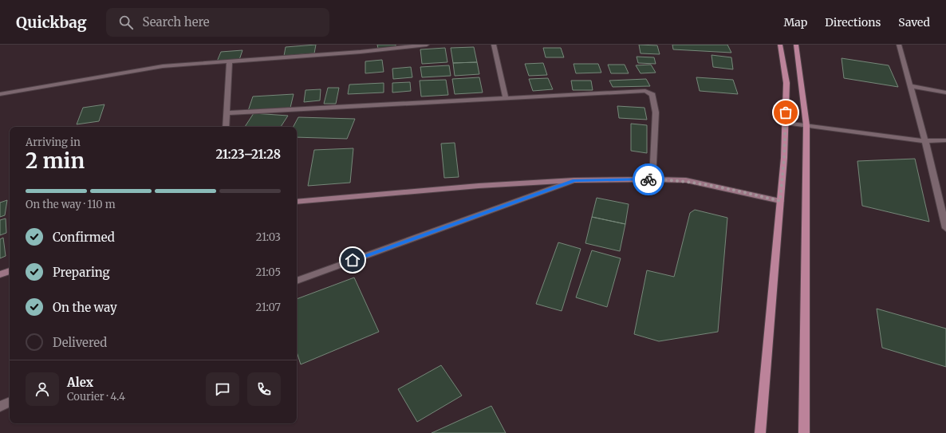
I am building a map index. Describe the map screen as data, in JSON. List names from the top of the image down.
{
  "page": {
    "header": "Quickbag",
    "search": "Search here",
    "nav": ["Map", "Directions", "Saved"],
    "heading": ["2 min", "Arriving in", "21:23–21:28"],
    "panel": ["Alex", "Courier · 4.4"],
    "bar": "On the way · 110 m",
    "list": [
      ["Confirmed", "21:03"],
      ["Preparing", "21:05"],
      ["On the way", "21:07"],
      "Delivered"
    ]
  }
}
